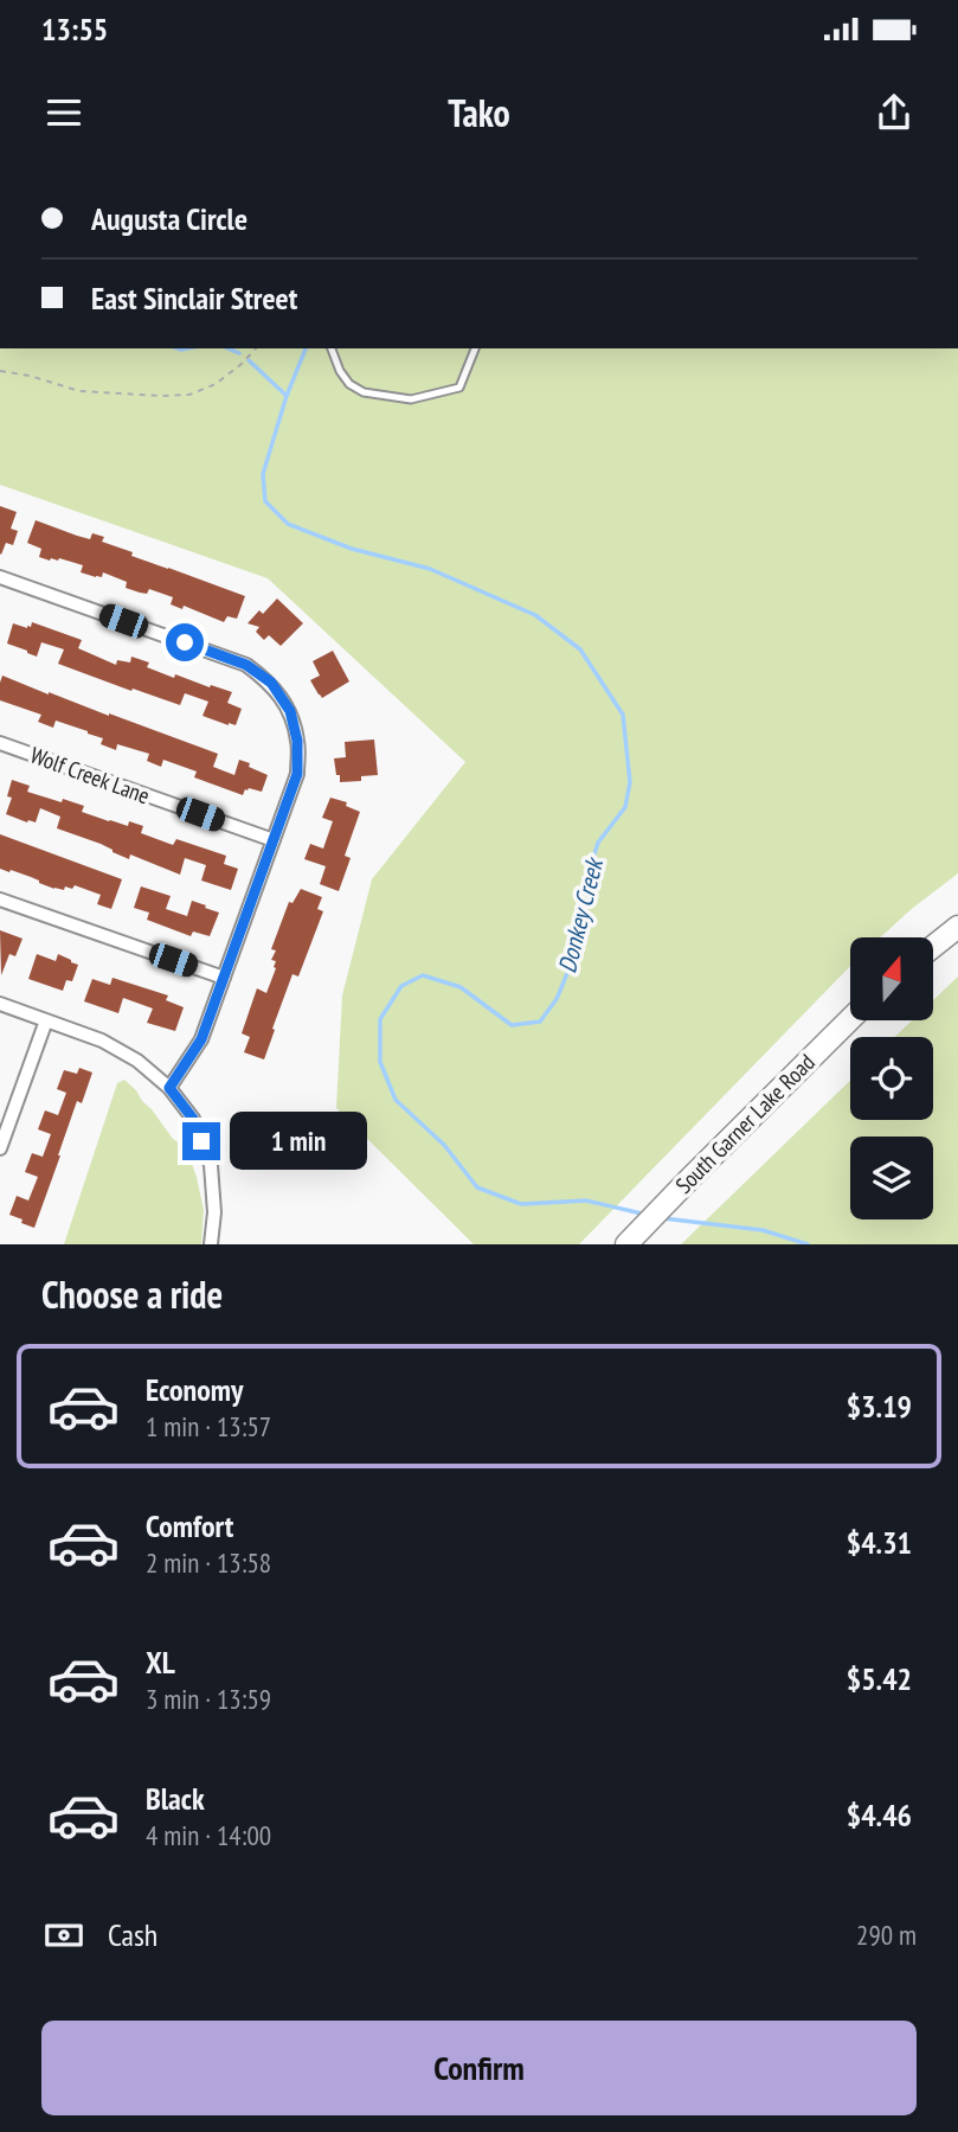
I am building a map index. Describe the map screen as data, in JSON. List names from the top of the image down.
{
  "streets": {
    "main road": ["South Garner Lake Road"],
    "street": ["Wolf Creek Lane"]
  },
  "water": ["Donkey Creek"],
  "north": "top",
  "page": {
    "status": "13:55",
    "header": "Tako",
    "banner": ["Augusta Circle", "East Sinclair Street"],
    "bubble": "1 min",
    "heading": "Choose a ride",
    "list": [
      {
        "name": "Economy",
        "note": "1 min · 13:57",
        "value": "$3.19"
      },
      {
        "name": "Comfort",
        "note": "2 min · 13:58",
        "value": "$4.31"
      },
      {
        "name": "XL",
        "note": "3 min · 13:59",
        "value": "$5.42"
      },
      {
        "name": "Black",
        "note": "4 min · 14:00",
        "value": "$4.46"
      }
    ],
    "pay": ["Cash", "290 m"],
    "buttons": "Confirm"
  }
}
